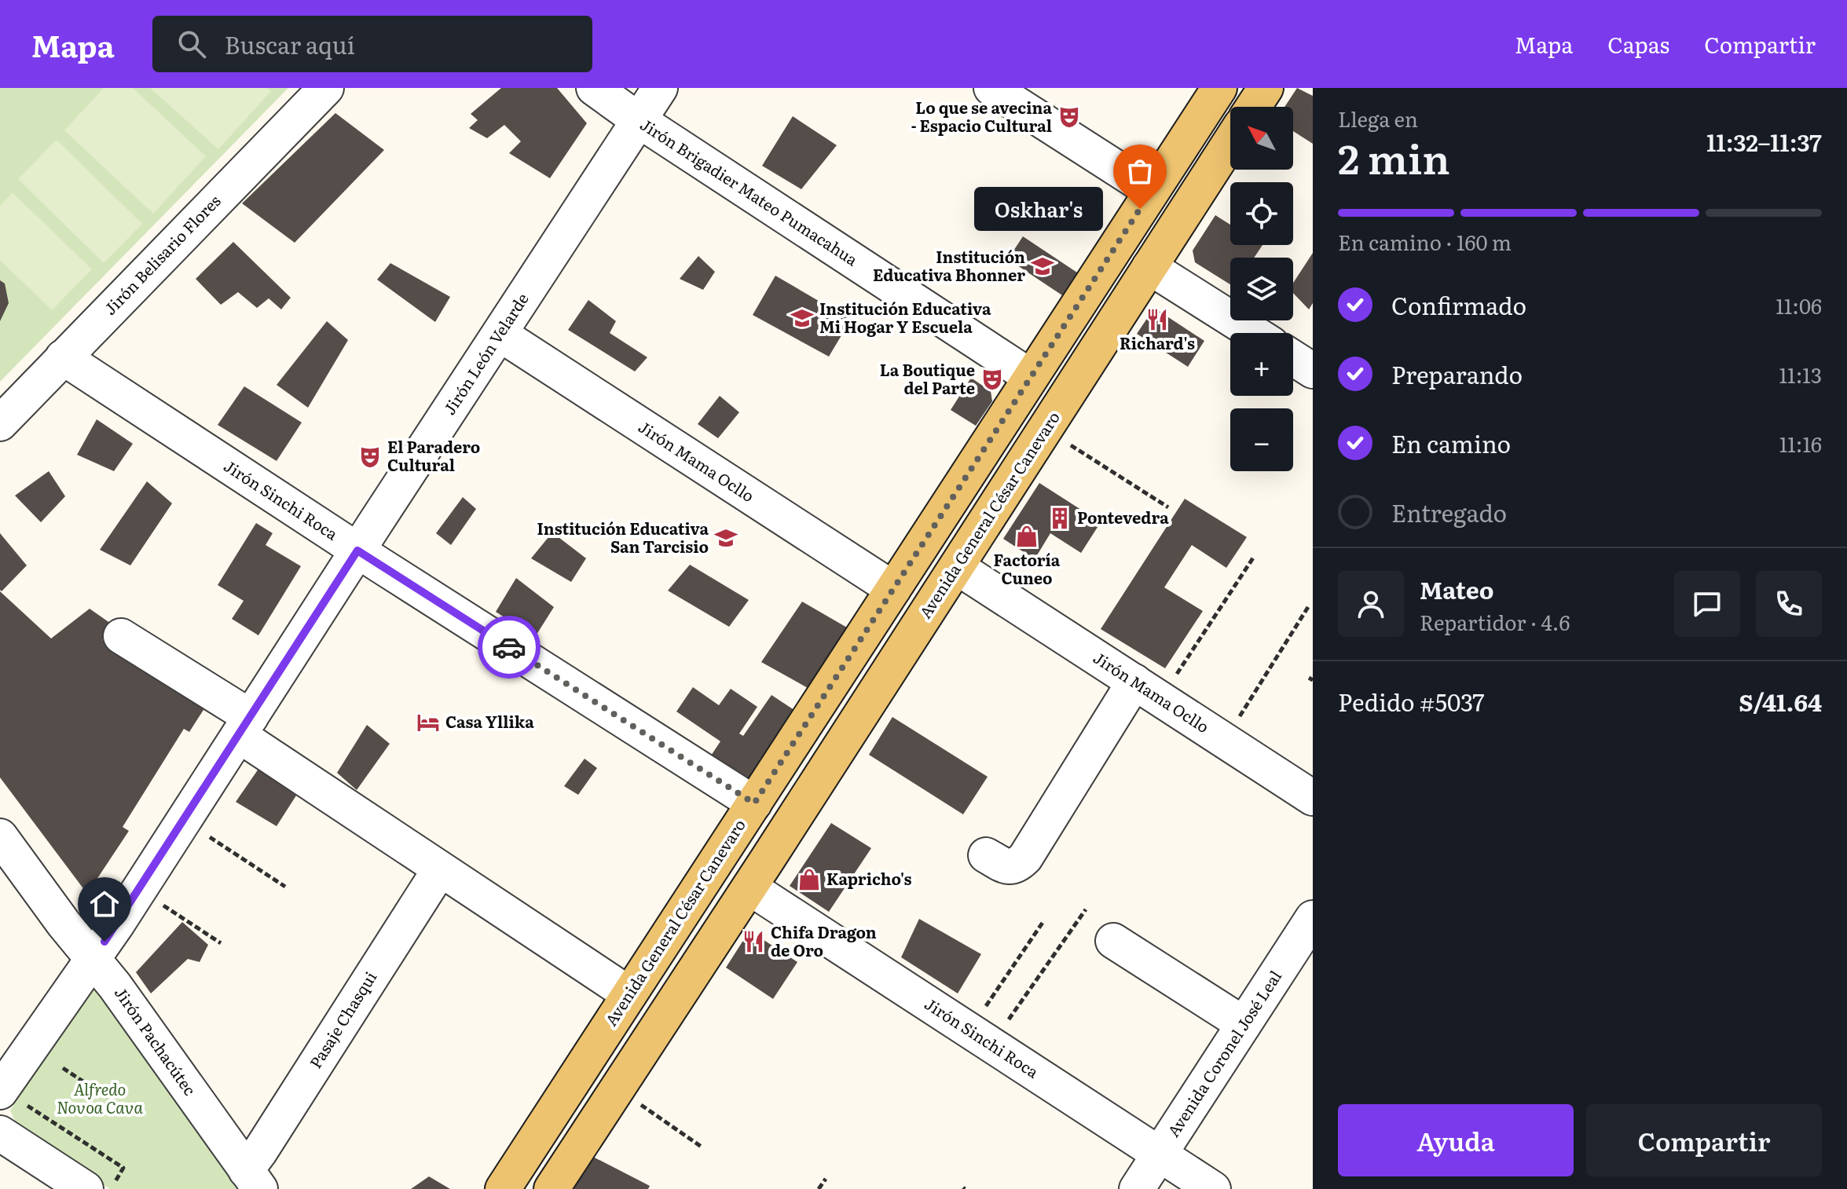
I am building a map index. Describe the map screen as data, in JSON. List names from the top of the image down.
{
  "streets": {
    "main road": ["Avenida General César Canevaro"],
    "street": [
      "Jirón Brigadier Mateo Pumacahua",
      "Jirón Belisario Flores",
      "Jirón León Velarde",
      "Jirón Mama Ocllo",
      "Jirón Sinchi Roca",
      "Pasaje Chasqui",
      "Jirón Pachacútec",
      "Avenida Coronel José Leal"
    ]
  },
  "crossings": [
    ["Jirón Brigadier Mateo Pumacahua", "Jirón León Velarde"],
    ["Jirón Brigadier Mateo Pumacahua", "Avenida General César Canevaro"],
    ["Jirón Belisario Flores", "Jirón Sinchi Roca"],
    ["Jirón León Velarde", "Jirón Mama Ocllo"],
    ["Jirón León Velarde", "Jirón Sinchi Roca"],
    ["Jirón León Velarde", "Jirón Pachacútec"],
    ["Jirón Mama Ocllo", "Avenida General César Canevaro"],
    ["Jirón Sinchi Roca", "Avenida General César Canevaro"],
    ["Jirón Sinchi Roca", "Avenida Coronel José Leal"],
    ["Pasaje Chasqui", "Jirón Pachacútec"]
  ],
  "parks": ["Alfredo Novoa Cava"],
  "places": {
    "theatre": ["Lo que se avecina - Espacio Cultural", "La Boutique del Parte", "El Paradero Cultural"],
    "other": ["Oskhar's"],
    "school or university": ["Institución Educativa Bhonner", "Institución Educativa Mi Hogar Y Escuela", "Institución Educativa San Tarcisio"],
    "restaurant": ["Richard's", "Chifa Dragon de Oro"],
    "building": ["Pontevedra"],
    "shop": ["Factoría Cuneo", "Kapricho's"],
    "hotel": ["Casa Yllika"]
  },
  "north": "top left",
  "page": {
    "header": "Mapa",
    "search": "Buscar aquí",
    "nav": ["Mapa", "Capas", "Compartir"],
    "heading": ["2 min", "Llega en", "11:32–11:37"],
    "panel": [
      "Mateo",
      "Repartidor · 4.6",
      "Pedido #5037",
      "S/41.64"
    ],
    "map_buttons": ["+", "−"],
    "bubble": "Oskhar's",
    "bar": "En camino · 160 m",
    "list": [
      ["Confirmado", "11:06"],
      ["Preparando", "11:13"],
      ["En camino", "11:16"],
      "Entregado"
    ],
    "buttons": ["Ayuda", "Compartir"]
  }
}
